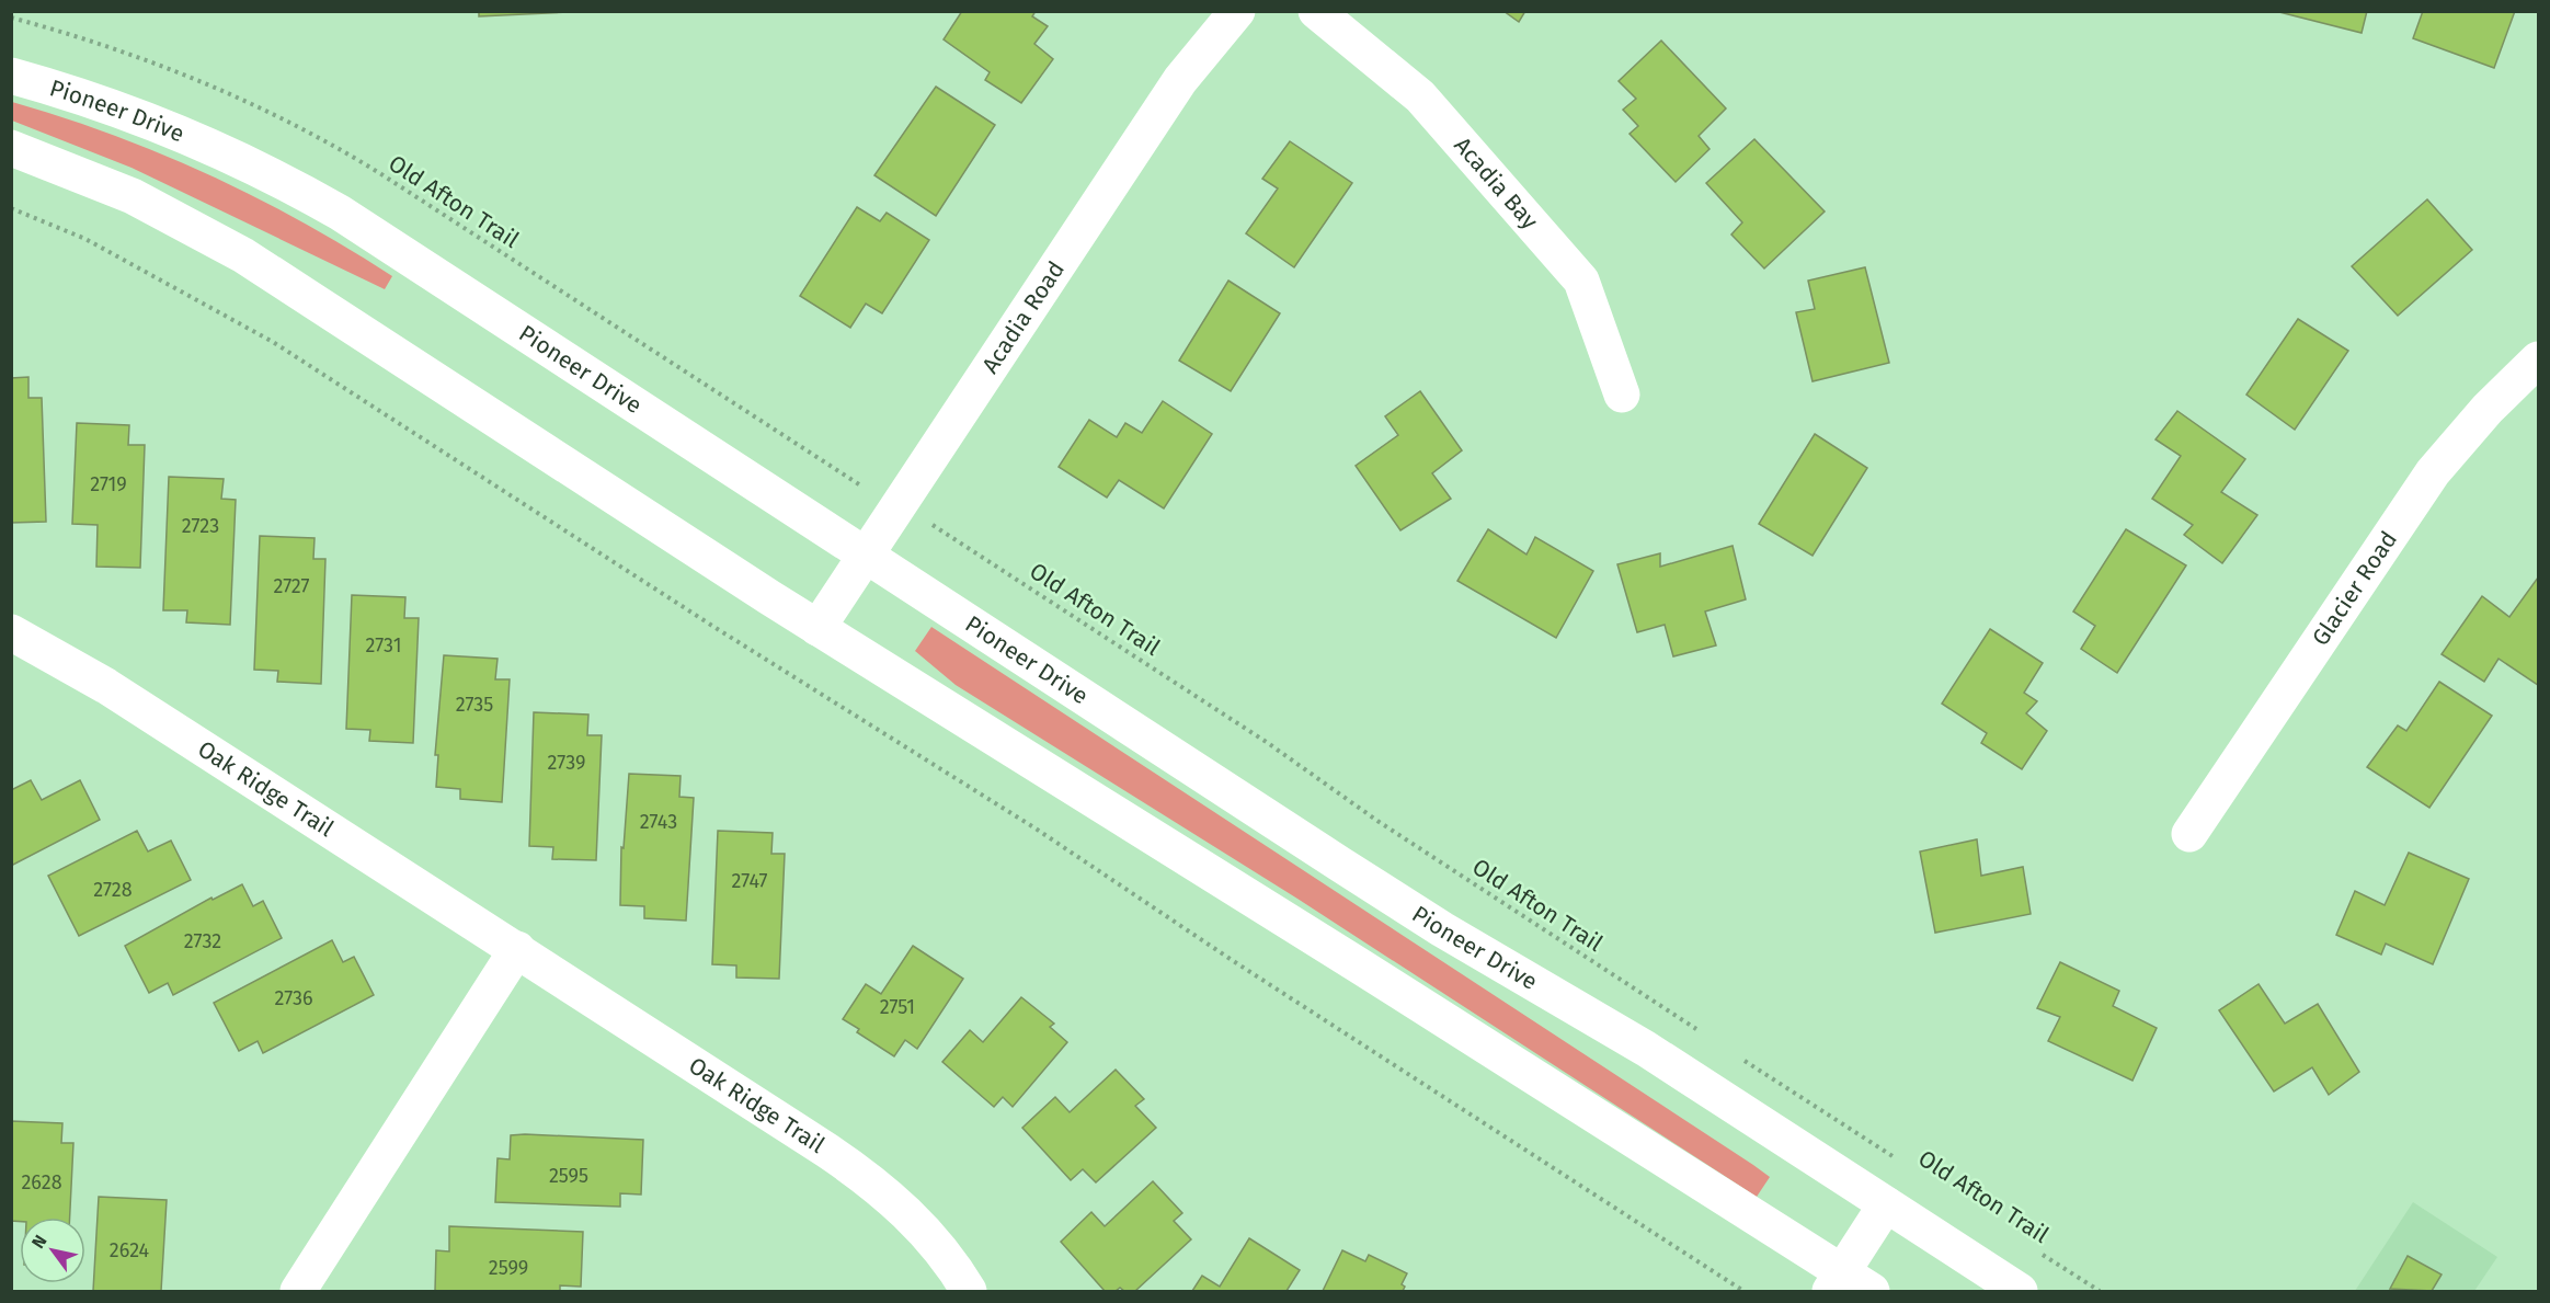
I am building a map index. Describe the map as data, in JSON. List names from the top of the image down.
{
  "streets": {
    "street": [
      "Pioneer Drive",
      "Acadia Bay",
      "Acadia Road",
      "Glacier Road",
      "Oak Ridge Trail"
    ],
    "path": ["Old Afton Trail"]
  },
  "crossings": [
    ["Pioneer Drive", "Acadia Road"]
  ],
  "house_numbers": [
    "2719",
    "2723",
    "2727",
    "2731",
    "2735",
    "2739",
    "2743",
    "2747",
    "2728",
    "2732",
    "2736",
    "2751",
    "2595",
    "2628",
    "2624",
    "2599"
  ],
  "north": "top left"
}
